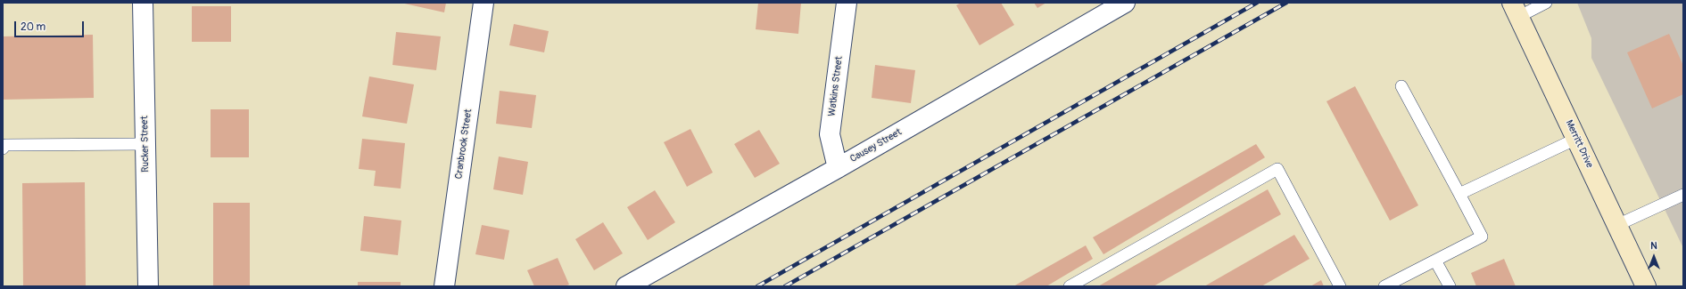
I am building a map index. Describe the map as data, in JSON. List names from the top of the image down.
{
  "streets": {
    "main road": ["Merritt Drive"],
    "street": [
      "Watkins Street",
      "Rucker Street",
      "Cranbrook Street",
      "Causey Street"
    ]
  },
  "crossings": [
    ["Watkins Street", "Causey Street"]
  ],
  "scale_bar": "20 m",
  "north": "top"
}
